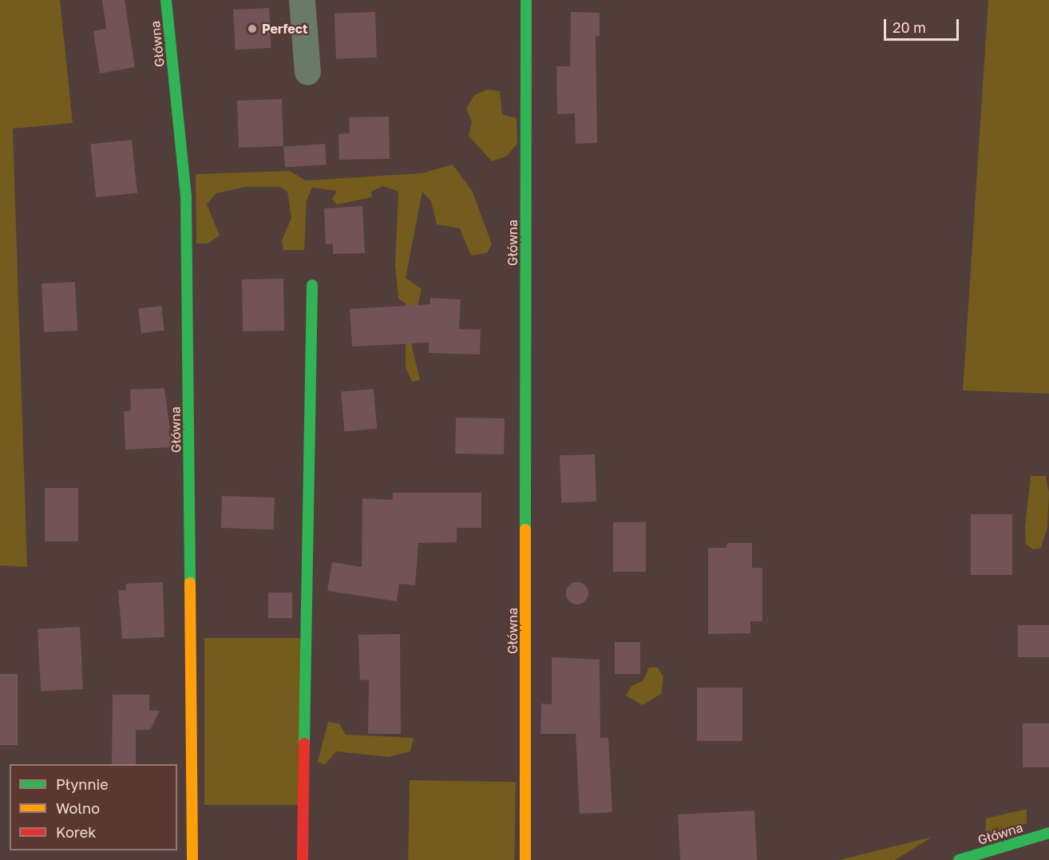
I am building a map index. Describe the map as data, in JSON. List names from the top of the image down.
{
  "streets": {
    "street": ["Główna"]
  },
  "places": ["Perfect"],
  "legend": ["Płynnie", "Wolno", "Korek"],
  "scale_bar": "20 m"
}
